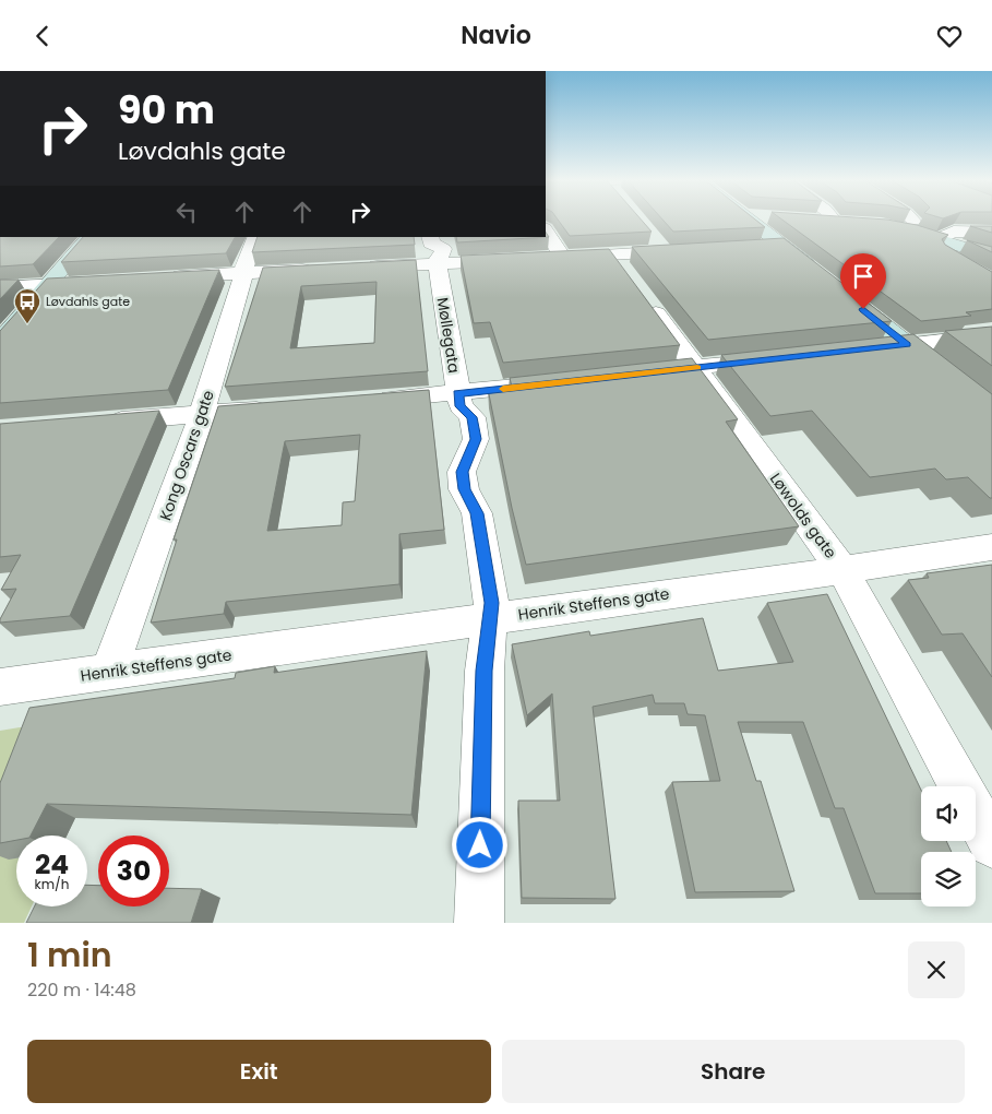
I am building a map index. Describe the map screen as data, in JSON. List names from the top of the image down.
{
  "streets": {
    "street": [
      "Møllegata",
      "Kong Oscars gate",
      "Løwolds gate",
      "Henrik Steffens gate"
    ]
  },
  "crossings": [
    ["Møllegata", "Henrik Steffens gate"],
    ["Kong Oscars gate", "Henrik Steffens gate"],
    ["Løwolds gate", "Henrik Steffens gate"]
  ],
  "places": {
    "bus stop": ["Løvdahls gate"]
  },
  "page": {
    "header": "Navio",
    "turn": ["90 m", "Løvdahls gate"],
    "speed": "24 km/h",
    "limit": "30",
    "heading": ["1 min", "220 m · 14:48"],
    "buttons": ["Exit", "Share"]
  }
}
